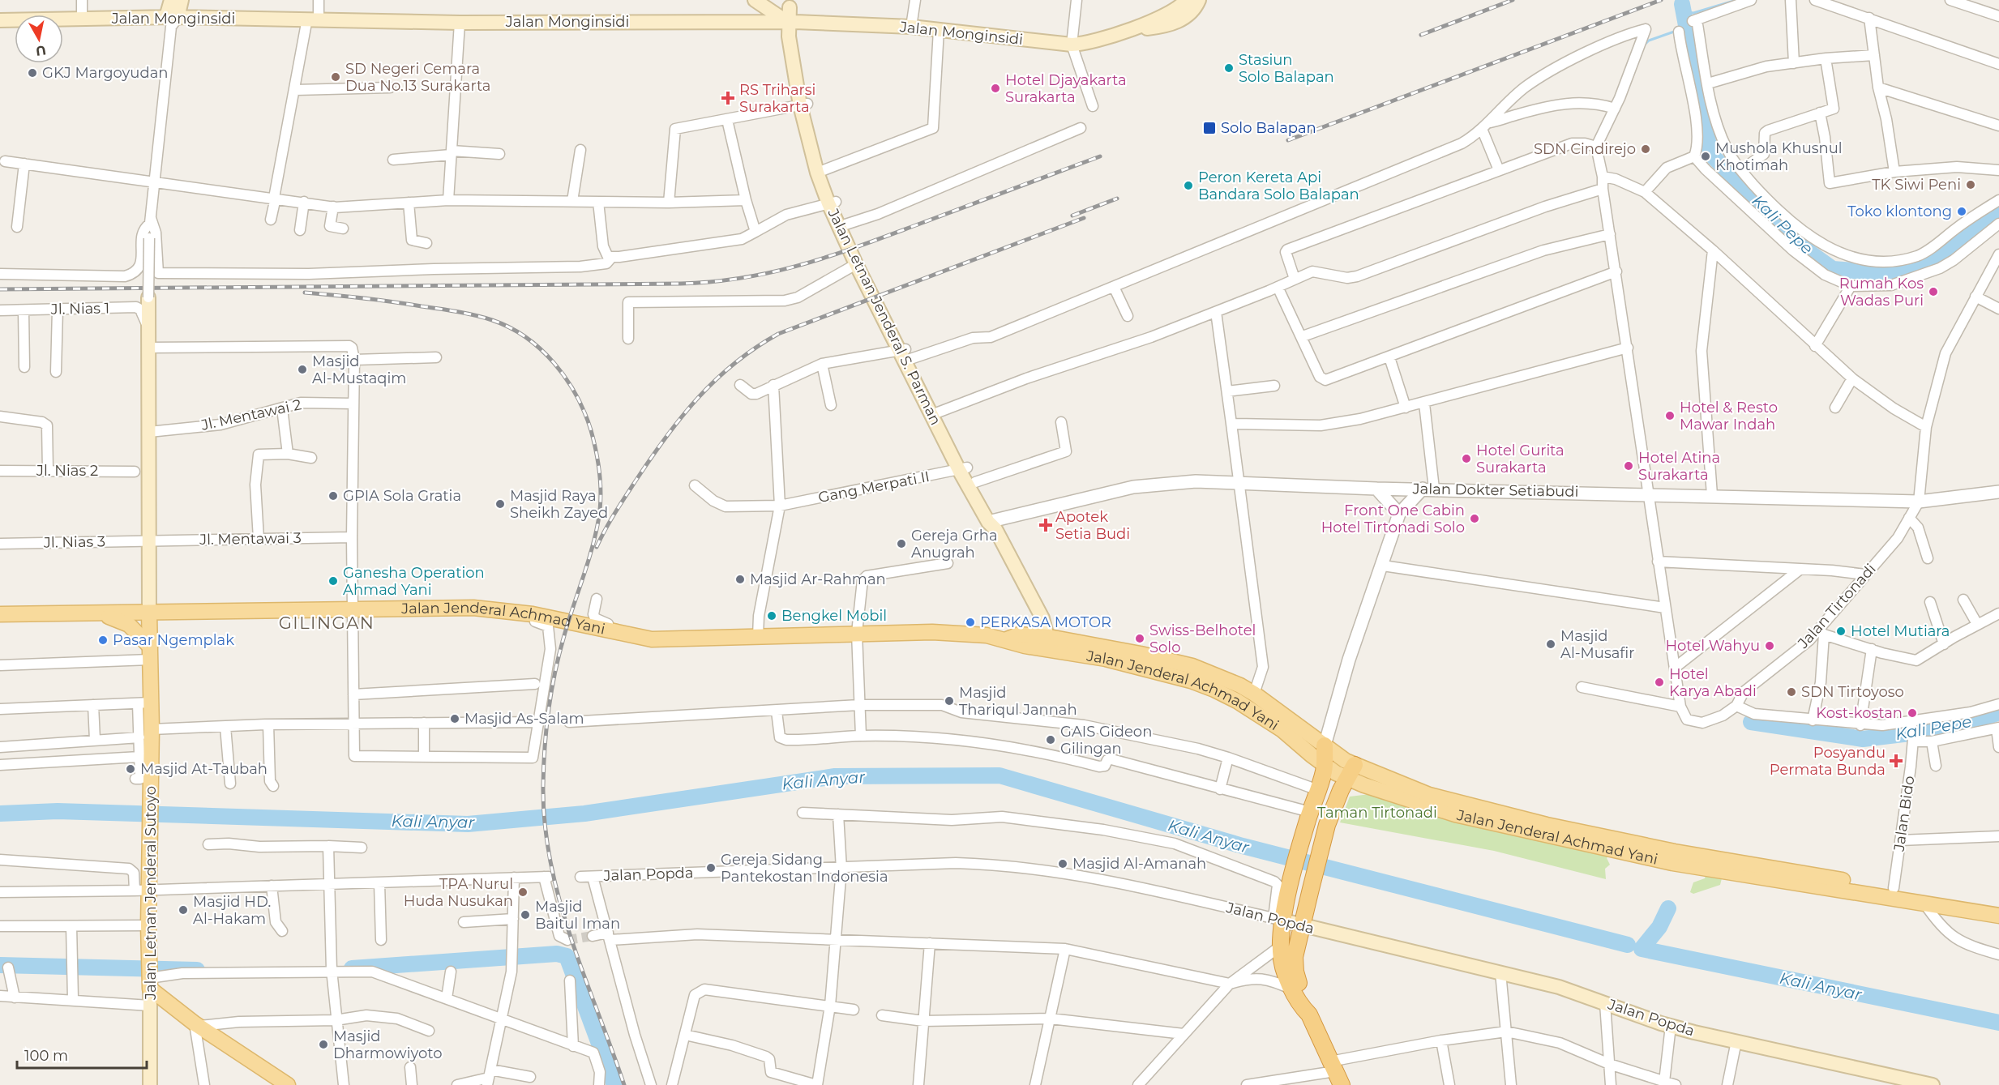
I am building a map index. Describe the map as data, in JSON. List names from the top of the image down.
{
  "streets": {
    "main road": [
      "Jalan Monginsidi",
      "Jalan Letnan Jenderal S. Parman",
      "Jalan Jenderal Achmad Yani",
      "Jalan Popda",
      "Jalan Letnan Jenderal Sutoyo"
    ],
    "street": [
      "Jl. Nias 1",
      "Jl. Mentawai 2",
      "Jl. Nias 2",
      "Gang Merpati II",
      "Jalan Dokter Setiabudi",
      "Jl. Mentawai 3",
      "Jl. Nias 3",
      "Jalan Tirtonadi",
      "Jalan Bido"
    ]
  },
  "crossings": [
    ["Jalan Monginsidi", "Jalan Letnan Jenderal S. Parman"],
    ["Jalan Letnan Jenderal S. Parman", "Gang Merpati II"],
    ["Jalan Letnan Jenderal S. Parman", "Jalan Dokter Setiabudi"],
    ["Jalan Letnan Jenderal S. Parman", "Jalan Jenderal Achmad Yani"],
    ["Jalan Dokter Setiabudi", "Jalan Tirtonadi"],
    ["Jl. Mentawai 3", "Jl. Nias 3"],
    ["Jalan Jenderal Achmad Yani", "Jalan Bido"],
    ["Jalan Jenderal Achmad Yani", "Jalan Letnan Jenderal Sutoyo"]
  ],
  "districts": ["GILINGAN"],
  "water": ["Kali Pepe", "Kali Anyar"],
  "parks": ["Taman Tirtonadi"],
  "places": {
    "other": [
      "Stasiun Solo Balapan",
      "GKJ Margoyudan",
      "SD Negeri Cemara Dua No.13 Surakarta",
      "Hotel Djayakarta Surakarta",
      "SDN Cindirejo",
      "Mushola Khusnul Khotimah",
      "TK Siwi Peni",
      "Peron Kereta Api Bandara Solo Balapan",
      "Toko klontong",
      "Rumah Kos Wadas Puri",
      "Masjid Al-Mustaqim",
      "Hotel & Resto Mawar Indah",
      "Hotel Gurita Surakarta",
      "Hotel Atina Surakarta",
      "GPIA Sola Gratia",
      "Masjid Raya Sheikh Zayed",
      "Front One Cabin Hotel Tirtonadi Solo",
      "Gereja Grha Anugrah",
      "Masjid Ar-Rahman",
      "Ganesha Operation Ahmad Yani",
      "Bengkel Mobil",
      "PERKASA MOTOR",
      "Hotel Mutiara",
      "Swiss-Belhotel Solo",
      "Pasar Ngemplak",
      "Masjid Al-Musafir",
      "Hotel Wahyu",
      "Hotel Karya Abadi",
      "SDN Tirtoyoso",
      "Masjid Thariqul Jannah",
      "Kost-kostan",
      "Masjid As-Salam",
      "GAIS Gideon Gilingan",
      "Masjid At-Taubah",
      "Masjid Al-Amanah",
      "Gereja Sidang Pantekostan Indonesia",
      "TPA Nurul Huda Nusukan",
      "Masjid HD. Al-Hakam",
      "Masjid Baitul Iman",
      "Masjid Dharmowiyoto"
    ],
    "health": ["RS Triharsi Surakarta", "Apotek Setia Budi", "Posyandu Permata Bunda"],
    "transit": ["Solo Balapan"]
  },
  "scale_bar": "100 m",
  "north": "bottom"
}
